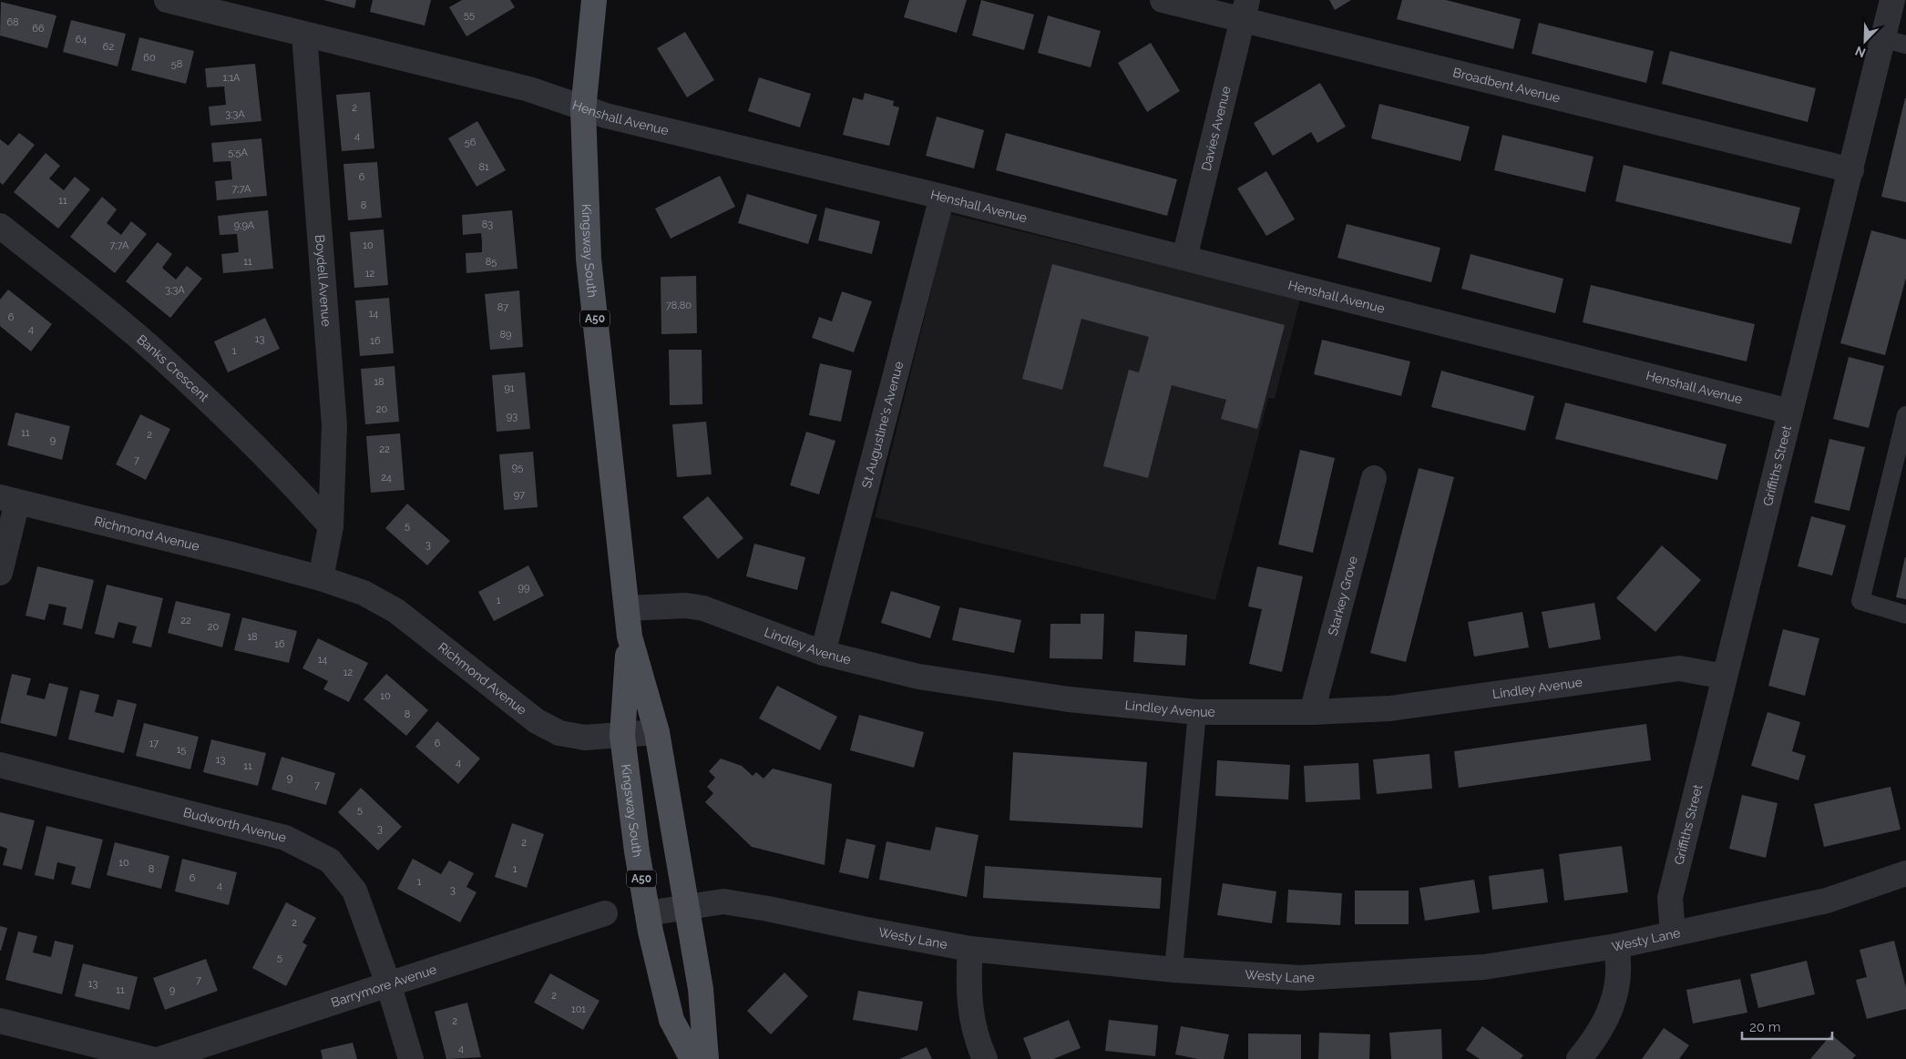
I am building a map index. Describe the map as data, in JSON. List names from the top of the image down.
{
  "streets": {
    "main road": ["Kingsway South", "A50"],
    "street": [
      "Broadbent Avenue",
      "Henshall Avenue",
      "Davies Avenue",
      "Boydell Avenue",
      "Banks Crescent",
      "St Augustine's Avenue",
      "Griffiths Street",
      "Richmond Avenue",
      "Starkey Grove",
      "Lindley Avenue",
      "Budworth Avenue",
      "Westy Lane",
      "Barrymore Avenue"
    ]
  },
  "crossings": [
    ["Broadbent Avenue", "Davies Avenue"],
    ["Broadbent Avenue", "Griffiths Street"],
    ["Henshall Avenue", "Davies Avenue"],
    ["Henshall Avenue", "Kingsway South"],
    ["Henshall Avenue", "Boydell Avenue"],
    ["Henshall Avenue", "St Augustine's Avenue"],
    ["Henshall Avenue", "Griffiths Street"],
    ["Kingsway South", "Richmond Avenue"],
    ["Kingsway South", "Lindley Avenue"],
    ["Kingsway South", "Westy Lane"],
    ["Boydell Avenue", "Banks Crescent"],
    ["St Augustine's Avenue", "Lindley Avenue"],
    ["Griffiths Street", "Lindley Avenue"],
    ["Griffiths Street", "Westy Lane"],
    ["Starkey Grove", "Lindley Avenue"],
    ["Budworth Avenue", "Barrymore Avenue"]
  ],
  "house_numbers": [
    "55",
    "68",
    "66",
    "64",
    "62",
    "60",
    "58",
    "1;1A",
    "2",
    "3;3A",
    "4",
    "56",
    "5;5A",
    "81",
    "6",
    "7;7A",
    "11",
    "8",
    "83",
    "9;9A",
    "7;7A",
    "10",
    "11",
    "85",
    "12",
    "3;3A",
    "78,80",
    "87",
    "14",
    "6",
    "4",
    "89",
    "13",
    "16",
    "1",
    "18",
    "91",
    "20",
    "93",
    "11",
    "2",
    "9",
    "22",
    "7",
    "95",
    "24",
    "97",
    "5",
    "3",
    "99",
    "1",
    "22",
    "20",
    "18",
    "16",
    "14",
    "12",
    "10",
    "8",
    "17",
    "6",
    "15",
    "13",
    "4",
    "11",
    "9",
    "7",
    "5",
    "3",
    "2",
    "10",
    "8",
    "1",
    "6",
    "1",
    "4",
    "3",
    "2",
    "5",
    "7",
    "13",
    "11",
    "9",
    "2",
    "101",
    "2",
    "4"
  ],
  "scale_bar": "20 m",
  "north": "bottom left"
}
